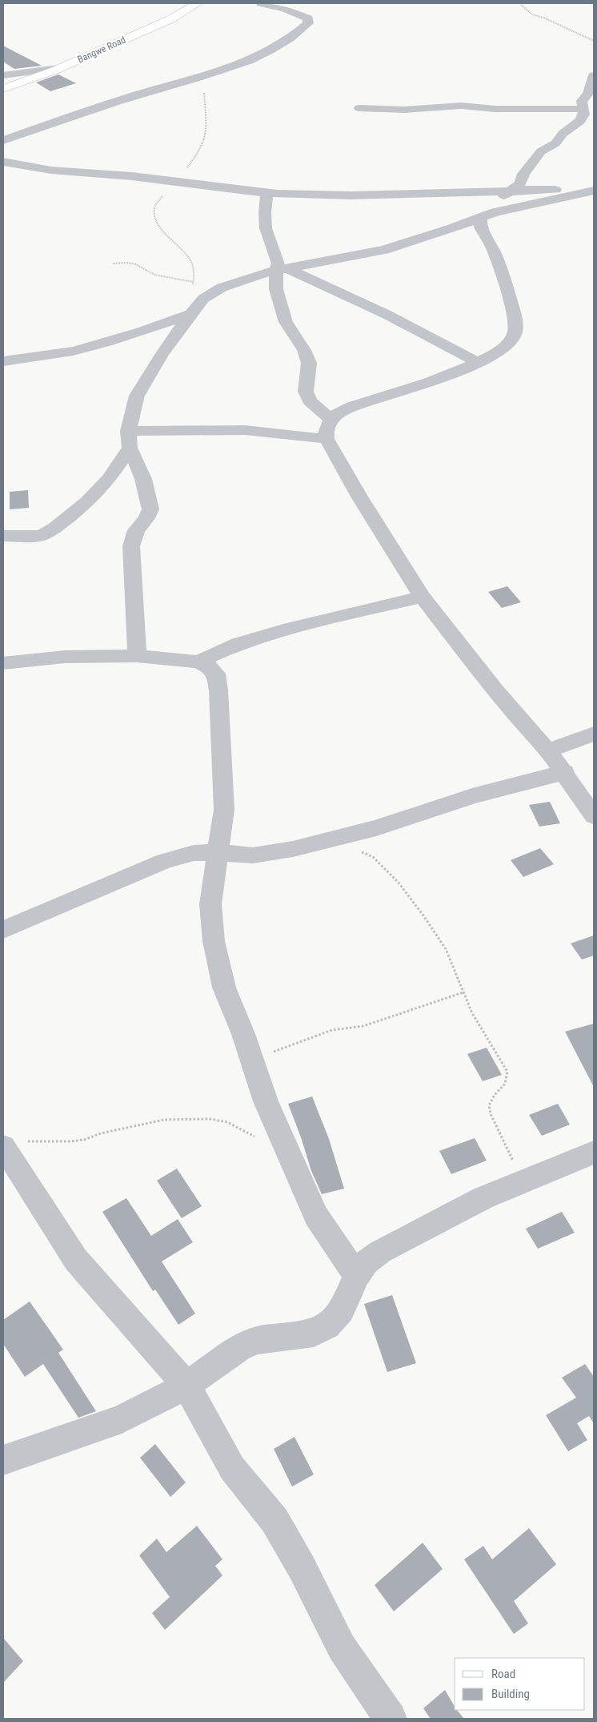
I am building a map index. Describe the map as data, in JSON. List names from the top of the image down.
{
  "streets": {
    "street": ["Bangwe Road"]
  },
  "legend": ["Road", "Building"]
}
